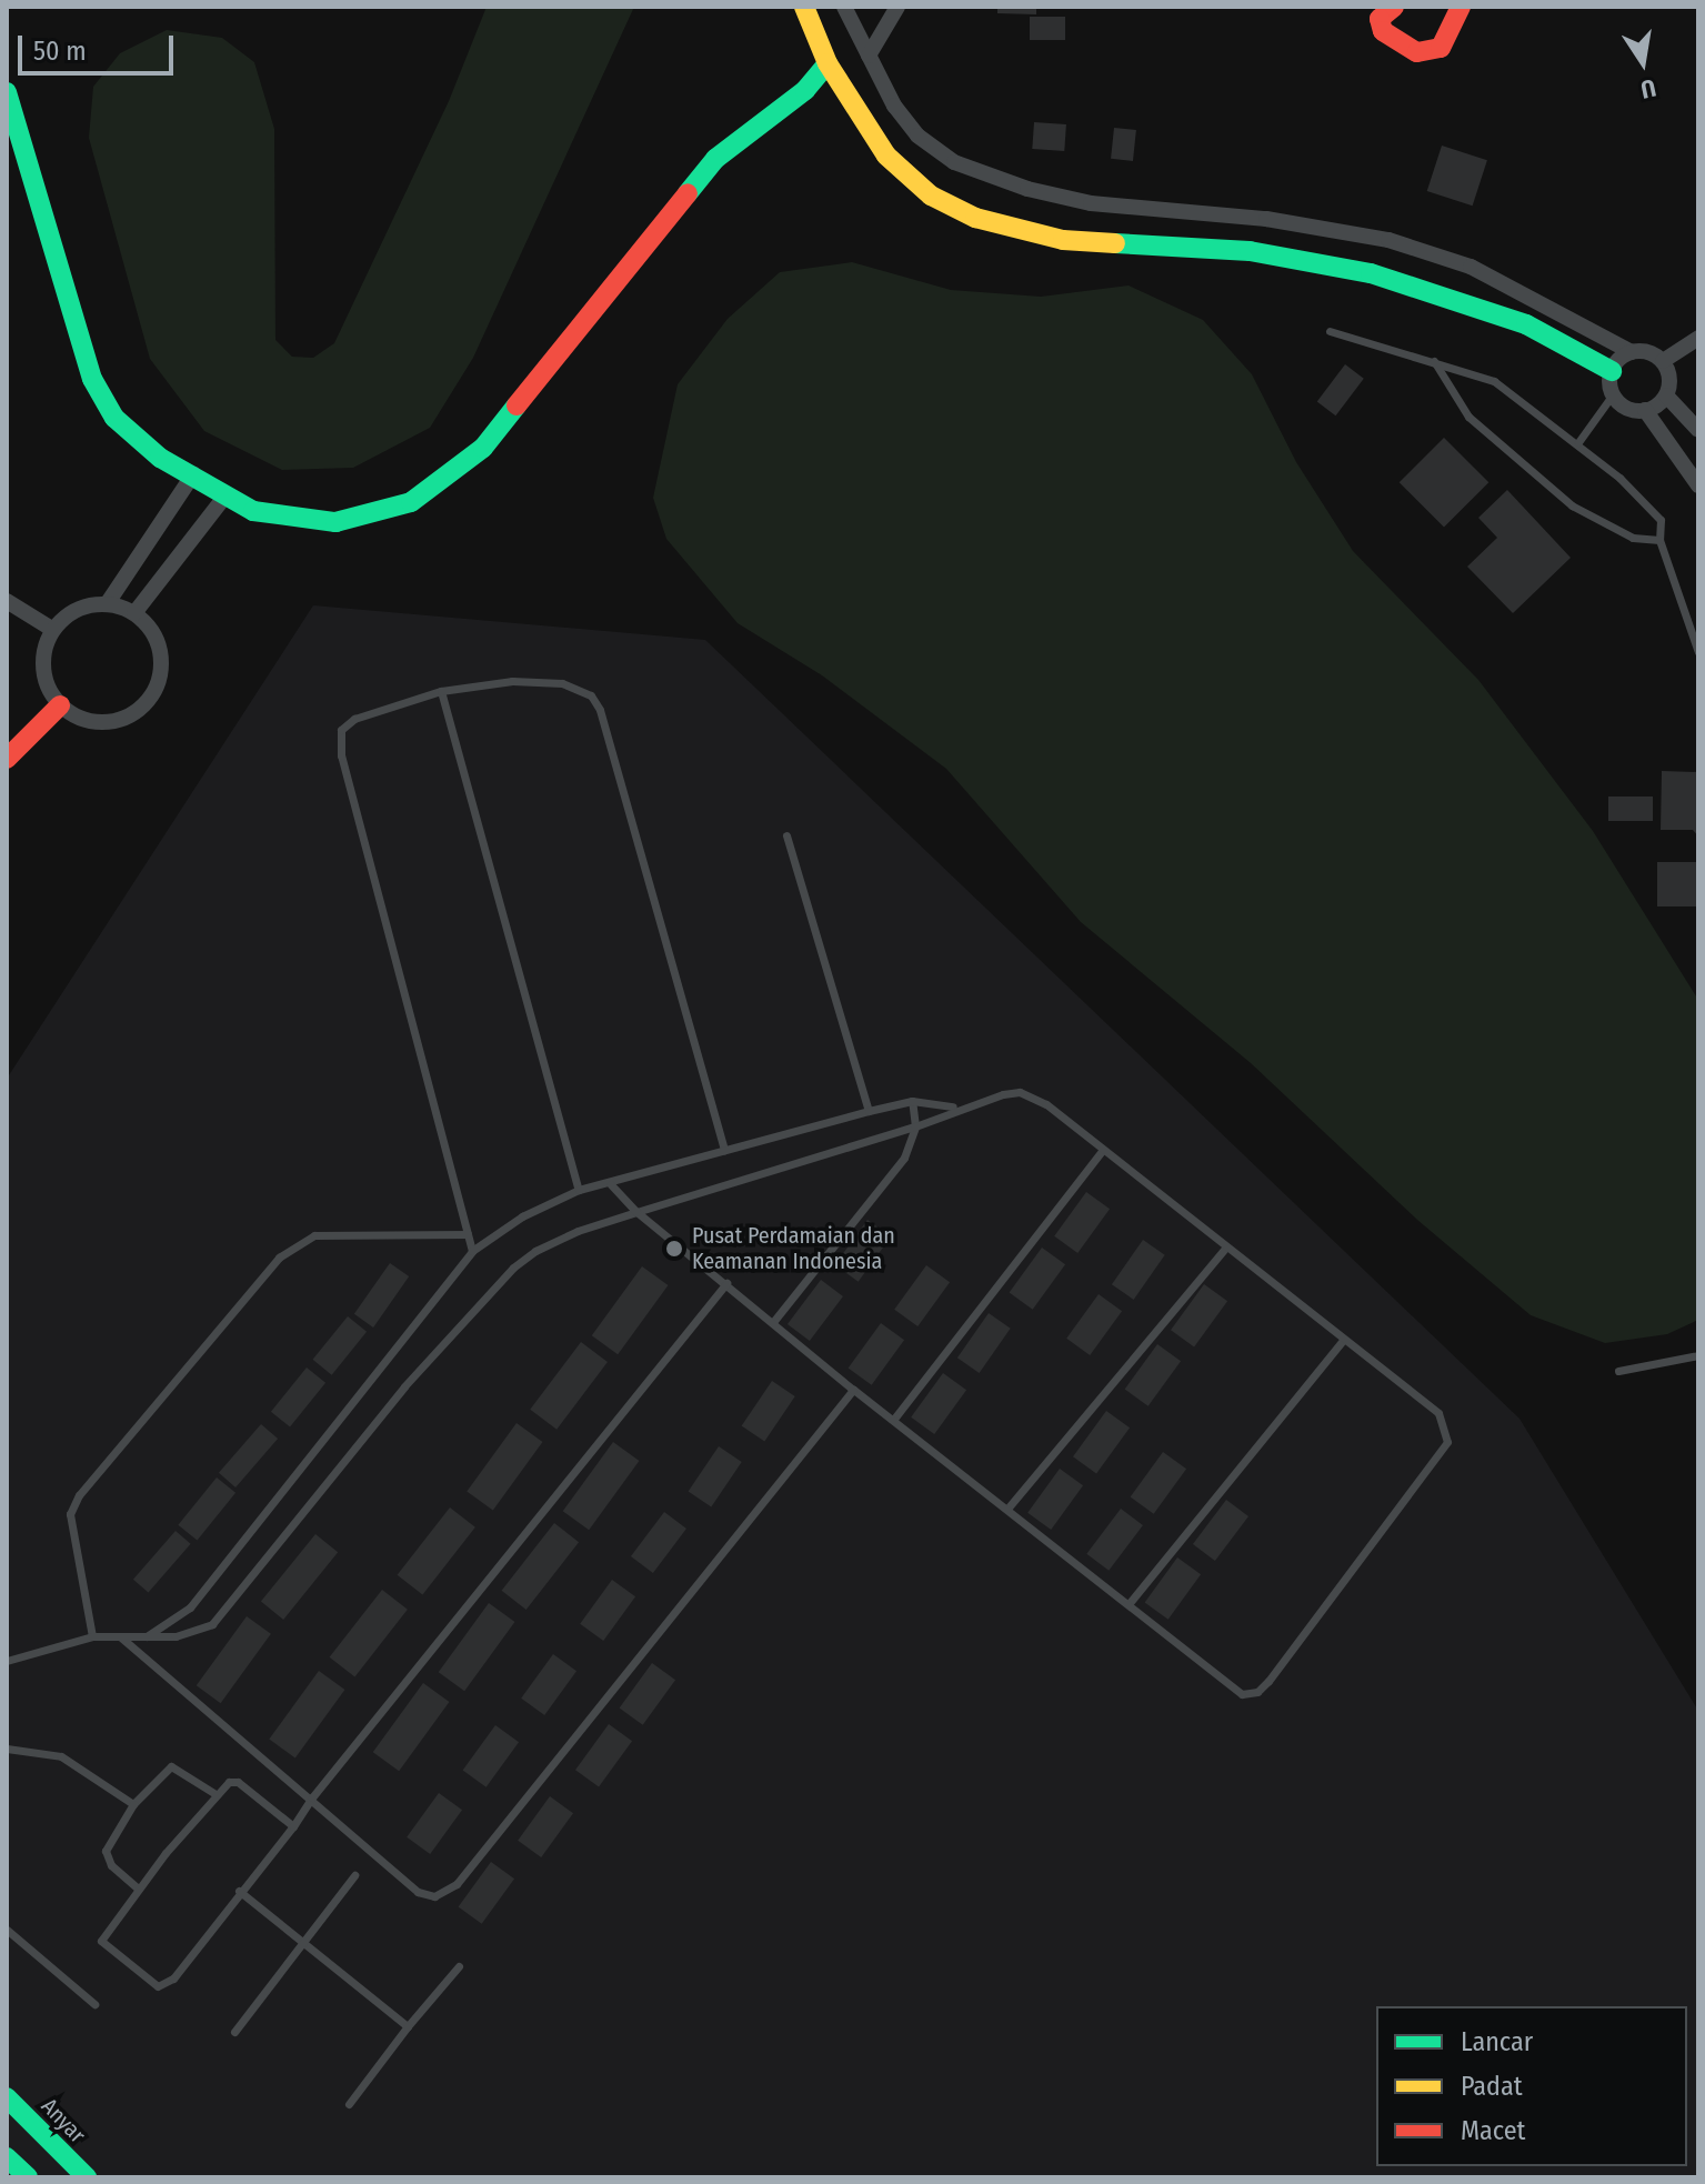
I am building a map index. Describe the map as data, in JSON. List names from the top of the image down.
{
  "streets": {
    "street": ["Anyar"]
  },
  "places": ["Pusat Perdamaian dan Keamanan Indonesia"],
  "legend": ["Lancar", "Padat", "Macet"],
  "scale_bar": "50 m",
  "north": "bottom"
}
